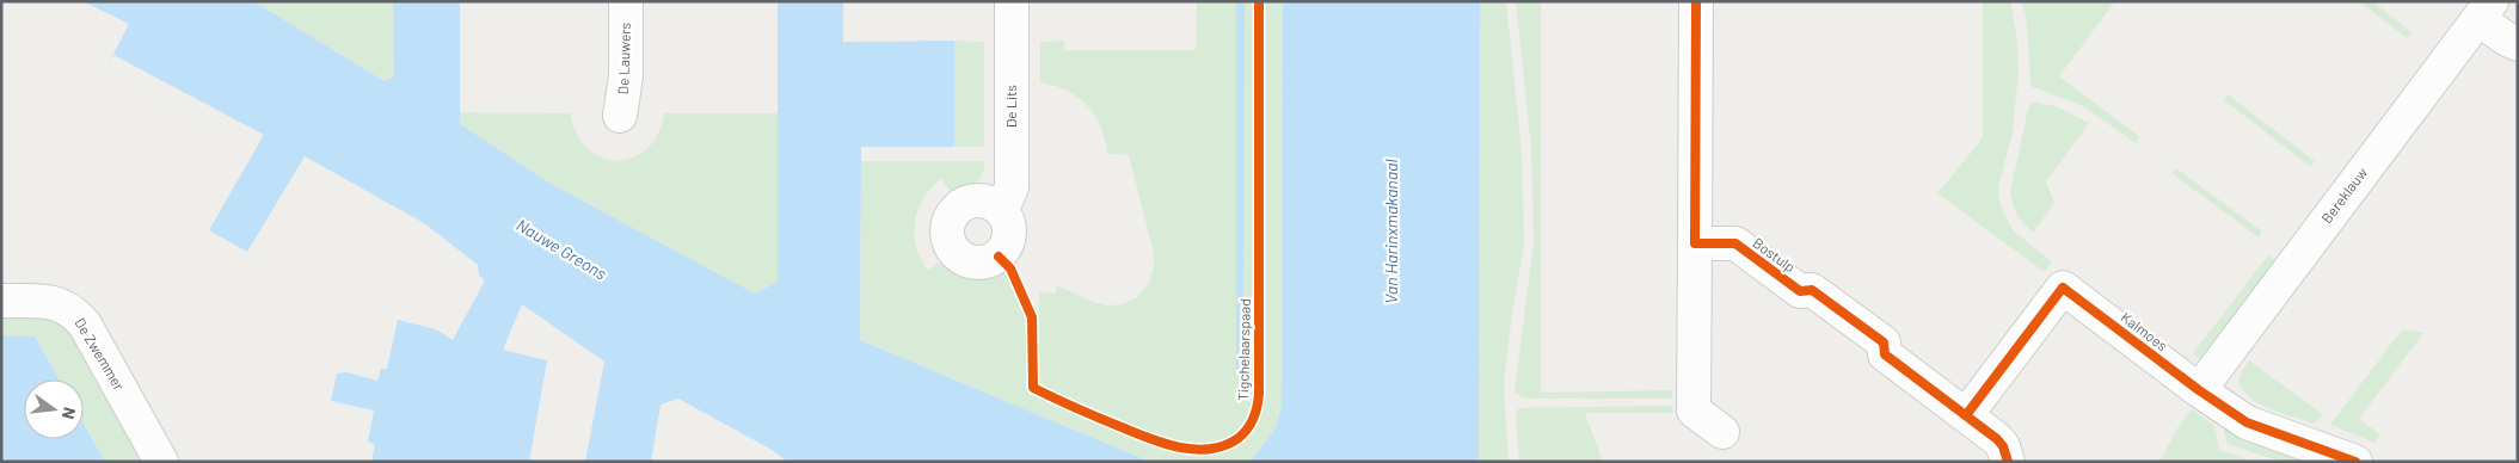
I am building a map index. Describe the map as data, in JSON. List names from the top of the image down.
{
  "streets": {
    "street": [
      "De Lauwers",
      "De Lits",
      "Bereklauw",
      "Bostulp",
      "Kalmoes",
      "De Zwemmer"
    ],
    "cycle path": ["Tigchelaarspaad"]
  },
  "crossings": [
    ["Bereklauw", "Kalmoes"],
    ["Bostulp", "Kalmoes"]
  ],
  "water": ["Van Harinxmakanaal", "Nauwe Greons"],
  "north": "right"
}
